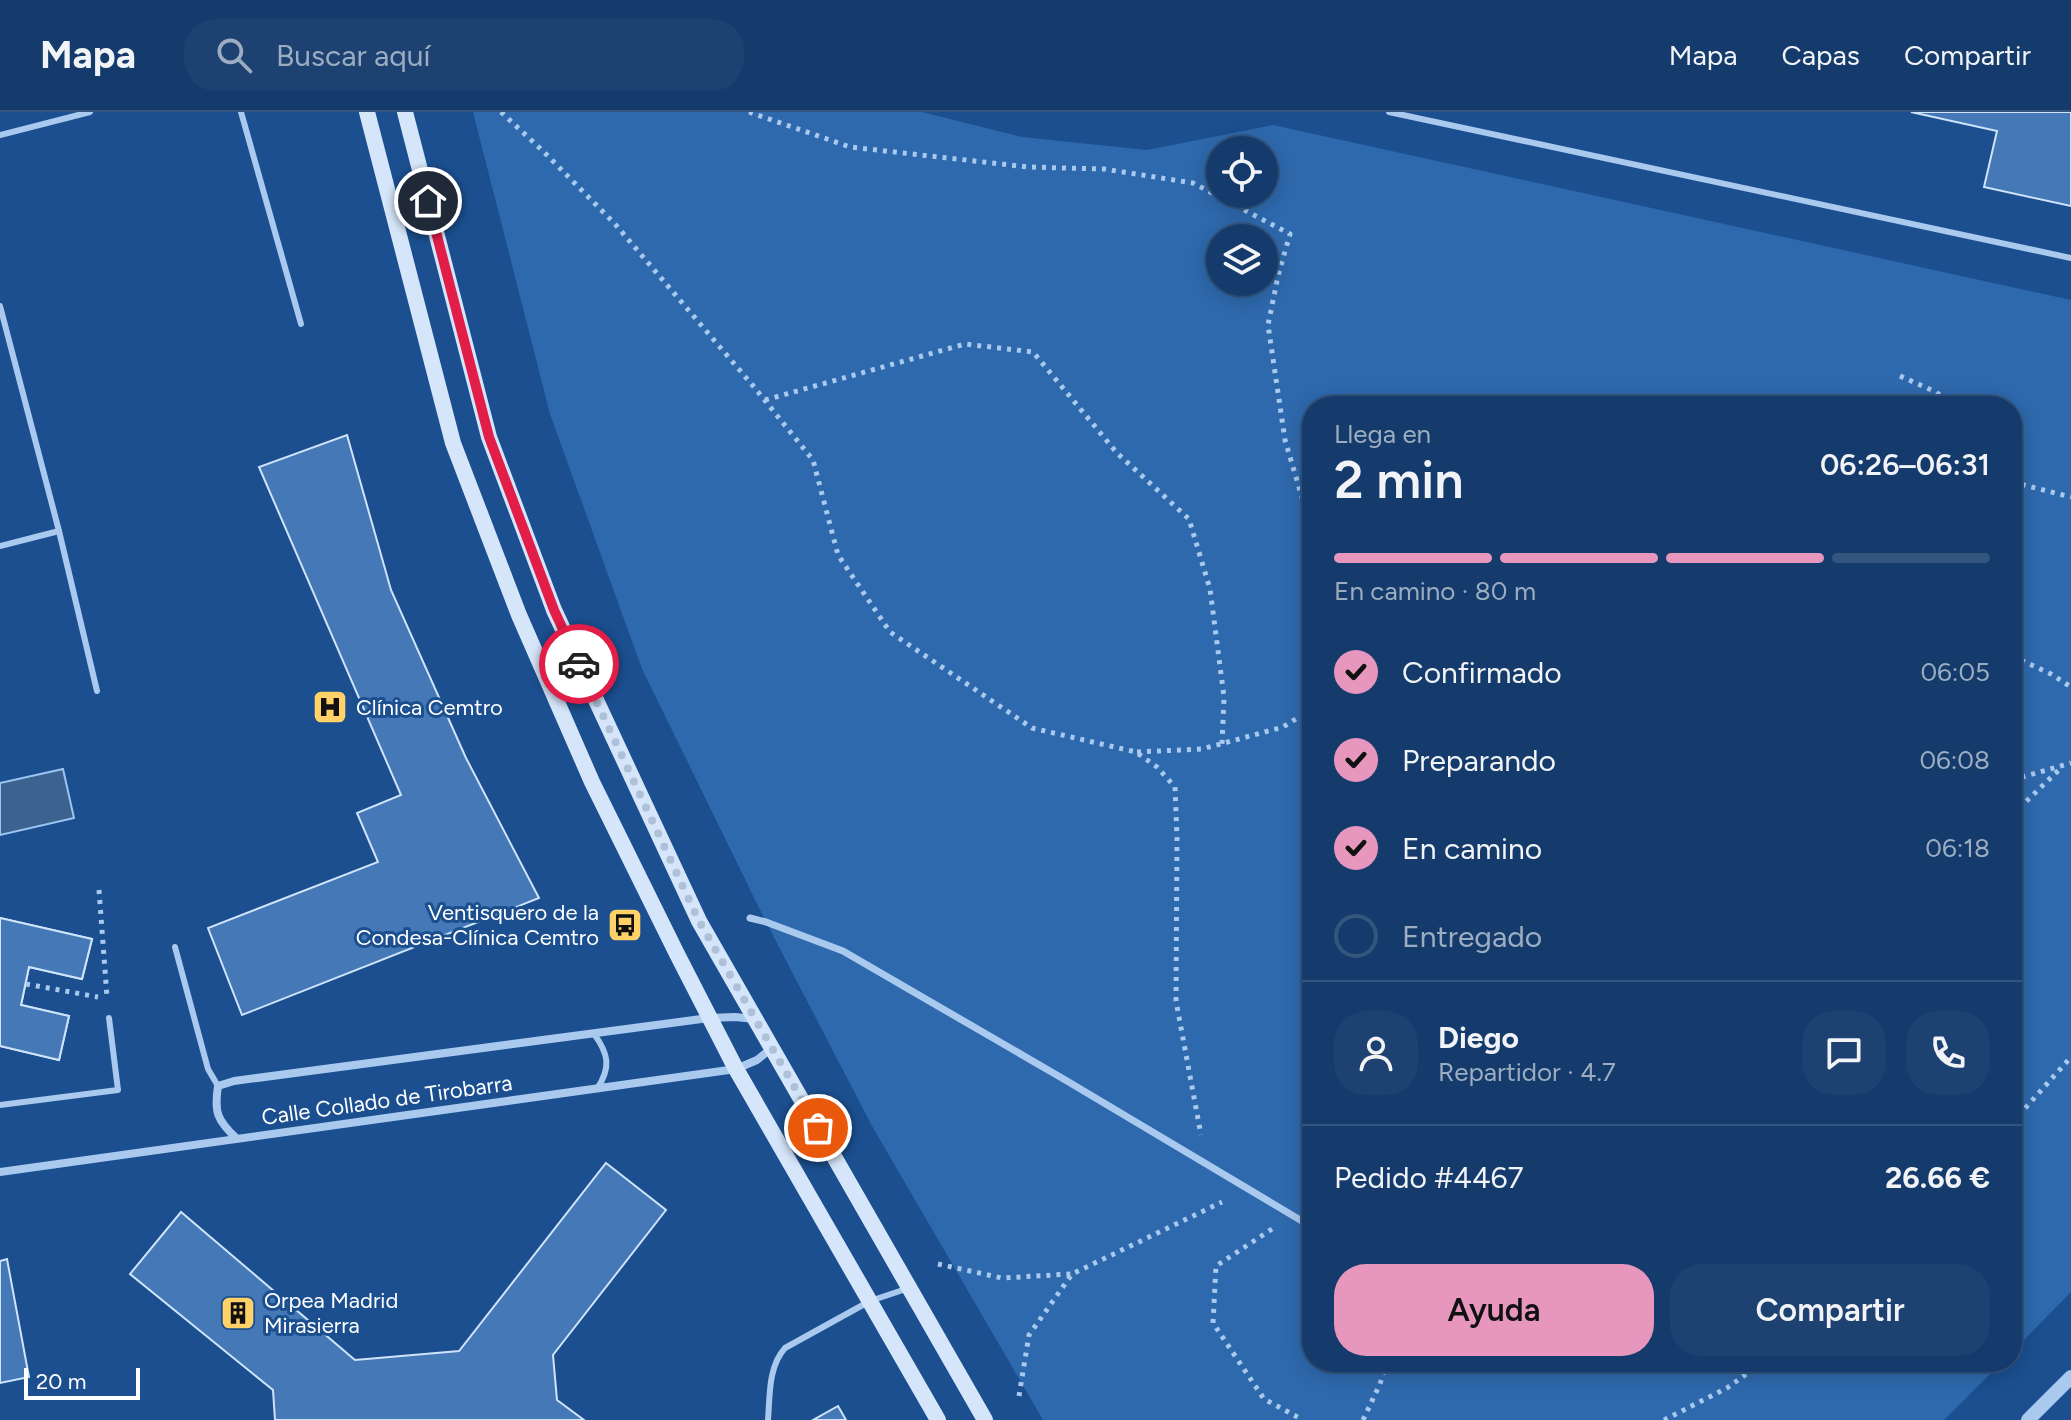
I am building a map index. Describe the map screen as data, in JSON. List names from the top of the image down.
{
  "streets": {
    "street": ["Calle Collado de Tirobarra"]
  },
  "places": {
    "hospital": ["Clínica Cemtro"],
    "bus stop": ["Ventisquero de la Condesa-Clínica Cemtro"],
    "building": ["Orpea Madrid Mirasierra"]
  },
  "scale_bar": "20 m",
  "page": {
    "header": "Mapa",
    "search": "Buscar aquí",
    "nav": ["Mapa", "Capas", "Compartir"],
    "heading": ["2 min", "Llega en", "06:26–06:31"],
    "panel": [
      "Diego",
      "Repartidor · 4.7",
      "Pedido #4467",
      "26.66 €"
    ],
    "bar": "En camino · 80 m",
    "list": [
      ["Confirmado", "06:05"],
      ["Preparando", "06:08"],
      ["En camino", "06:18"],
      "Entregado"
    ],
    "buttons": ["Ayuda", "Compartir"],
    "scale": "20 m"
  }
}
